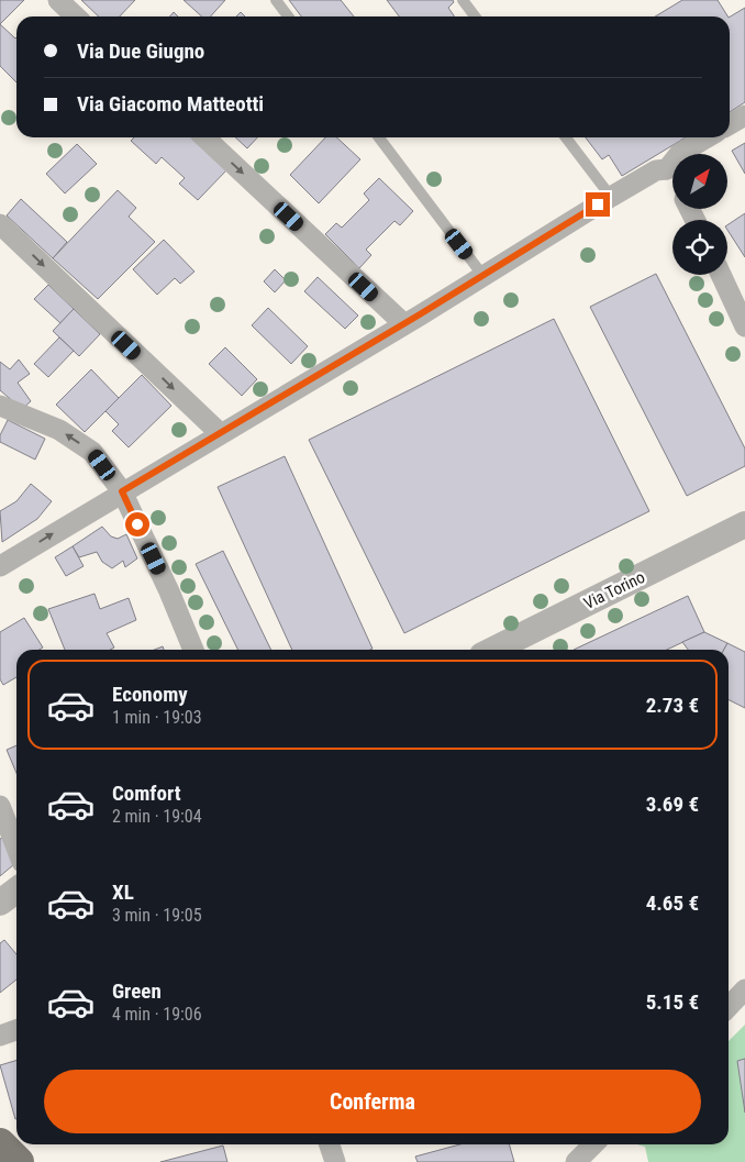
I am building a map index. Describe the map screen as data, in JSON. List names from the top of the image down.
{
  "streets": {
    "street": ["Via Torino"]
  },
  "north": "top right",
  "page": {
    "banner": ["Via Due Giugno", "Via Giacomo Matteotti"],
    "list": [
      {
        "name": "Economy",
        "note": "1 min · 19:03",
        "value": "2.73 €"
      },
      {
        "name": "Comfort",
        "note": "2 min · 19:04",
        "value": "3.69 €"
      },
      {
        "name": "XL",
        "note": "3 min · 19:05",
        "value": "4.65 €"
      },
      {
        "name": "Green",
        "note": "4 min · 19:06",
        "value": "5.15 €"
      }
    ],
    "buttons": "Conferma"
  }
}
